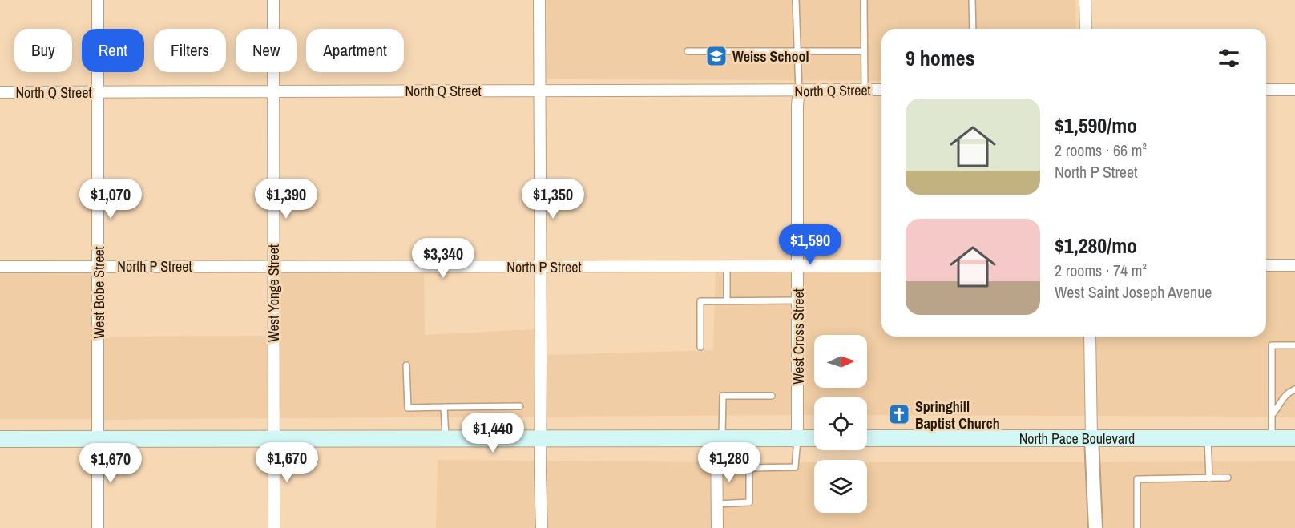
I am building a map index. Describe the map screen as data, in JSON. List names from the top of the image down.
{
  "streets": {
    "main road": ["North Pace Boulevard"],
    "street": [
      "North Q Street",
      "North P Street",
      "West Bobe Street",
      "West Yonge Street",
      "West Cross Street"
    ]
  },
  "crossings": [
    ["North Q Street", "West Bobe Street"],
    ["North Q Street", "West Yonge Street"],
    ["North Q Street", "West Cross Street"],
    ["North P Street", "West Bobe Street"],
    ["North P Street", "West Yonge Street"],
    ["North P Street", "West Cross Street"]
  ],
  "places": {
    "school or university": ["Weiss School"],
    "church": ["Springhill Baptist Church"]
  },
  "north": "right",
  "page": {
    "chip": [
      "Buy",
      "Rent",
      "Filters",
      "New",
      "Apartment"
    ],
    "heading": "9 homes",
    "list": [
      {
        "name": "$1,590/mo",
        "note": "2 rooms · 66 m² · North P Street"
      },
      {
        "name": "$1,280/mo",
        "note": "2 rooms · 74 m² · West Saint Joseph Avenue"
      }
    ],
    "price": [
      "$1,070",
      "$1,390",
      "$1,350",
      "$1,590",
      "$3,340",
      "$1,440",
      "$1,670",
      "$1,280",
      "$1,670"
    ]
  }
}
